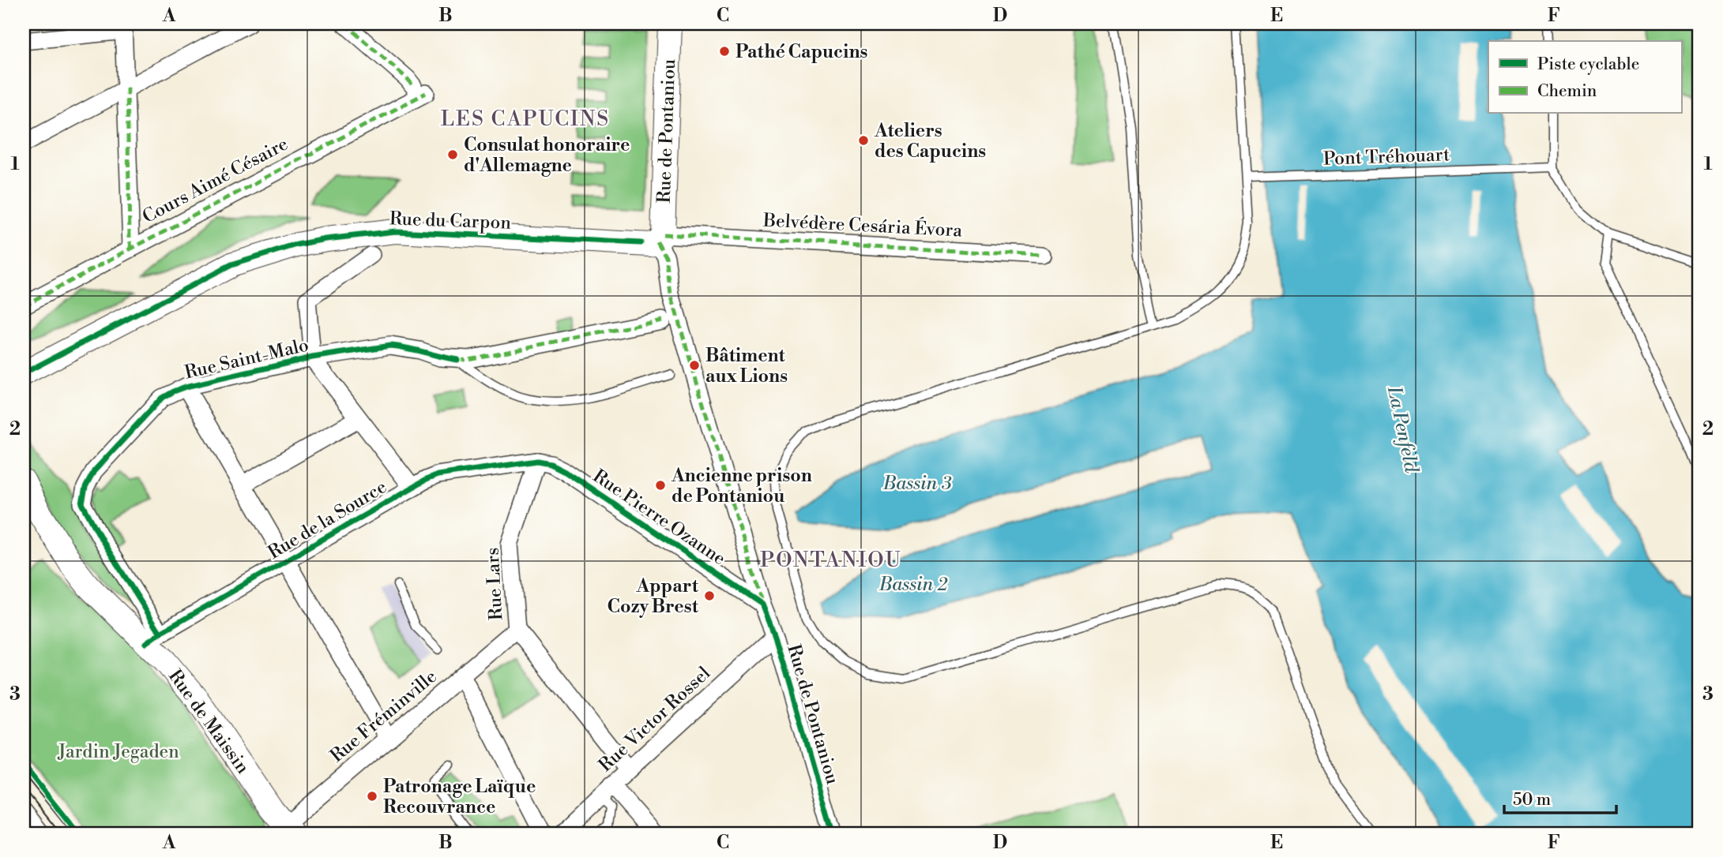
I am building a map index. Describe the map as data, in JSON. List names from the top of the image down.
{
  "streets": {
    "street": [
      "Rue de Pontaniou",
      "Cours Aimé Césaire",
      "Rue du Carpon",
      "Belvédère Cesária Évora",
      "Rue Saint-Malo",
      "Rue Pierre Ozanne",
      "Rue de la Source",
      "Rue Lars",
      "Rue Fréminville",
      "Rue Victor Rossel",
      "Rue de Maissin"
    ],
    "lane": ["Pont Tréhouart"]
  },
  "crossings": [
    ["Rue de Pontaniou", "Rue du Carpon"],
    ["Rue de Pontaniou", "Belvédère Cesária Évora"],
    ["Rue de Pontaniou", "Rue Pierre Ozanne"],
    ["Rue de Pontaniou", "Rue Victor Rossel"],
    ["Rue du Carpon", "Belvédère Cesária Évora"],
    ["Rue Saint-Malo", "Rue de la Source"],
    ["Rue Saint-Malo", "Rue de Maissin"],
    ["Rue Pierre Ozanne", "Rue de la Source"],
    ["Rue Pierre Ozanne", "Rue Lars"],
    ["Rue de la Source", "Rue Lars"],
    ["Rue de la Source", "Rue de Maissin"],
    ["Rue Lars", "Rue Fréminville"],
    ["Rue Lars", "Rue Victor Rossel"],
    ["Rue Fréminville", "Rue de Maissin"]
  ],
  "districts": ["LES CAPUCINS", "PONTANIOU"],
  "water": ["La Penfeld", "Bassin 3", "Bassin 2"],
  "parks": ["Jardin Jegaden"],
  "places": [
    "Pathé Capucins",
    "Ateliers des Capucins",
    "Consulat honoraire d'Allemagne",
    "Bâtiment aux Lions",
    "Ancienne prison de Pontaniou",
    "Appart Cozy Brest",
    "Patronage Laïque Recouvrance"
  ],
  "legend": ["Piste cyclable", "Chemin"],
  "scale_bar": "50 m",
  "grid": {
    "columns": [
      "A",
      "B",
      "C",
      "D",
      "E",
      "F"
    ],
    "rows": ["1", "2", "3"]
  }
}
